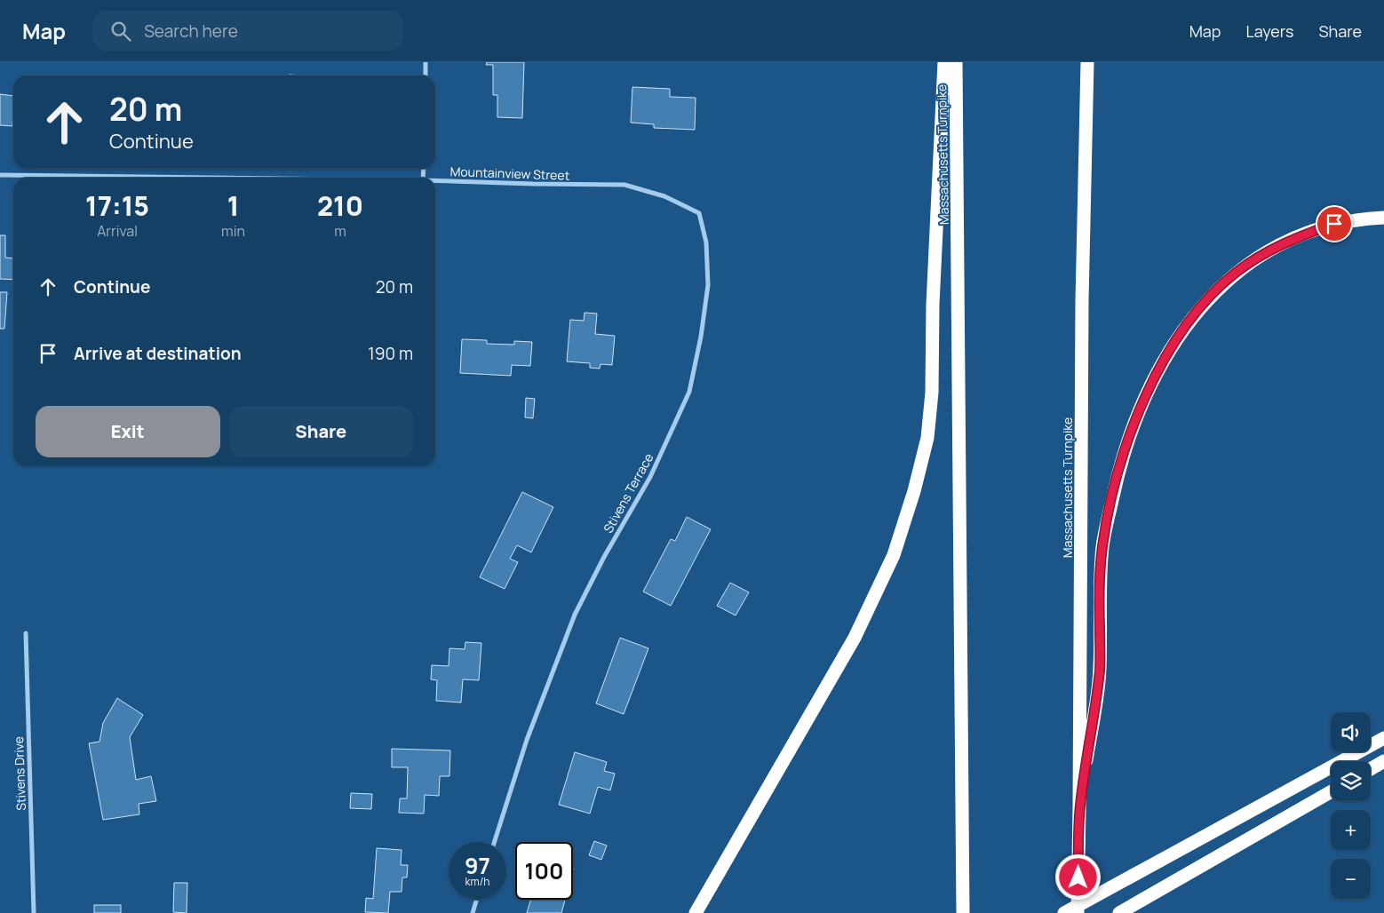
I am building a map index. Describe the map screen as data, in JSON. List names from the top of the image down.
{
  "streets": {
    "highway": ["Massachusetts Turnpike"],
    "street": ["Mountainview Street", "Stivens Terrace", "Stivens Drive"]
  },
  "crossings": [
    ["Mountainview Street", "Stivens Terrace"]
  ],
  "page": {
    "header": "Map",
    "search": "Search here",
    "nav": ["Map", "Layers", "Share"],
    "turn": ["20 m", "Continue"],
    "eta": [
      "17:15",
      "Arrival",
      "1",
      "min",
      "210",
      "m"
    ],
    "list": [
      {
        "name": "Continue",
        "value": "20 m"
      },
      {
        "name": "Arrive at destination",
        "value": "190 m"
      }
    ],
    "buttons": ["Exit", "Share"],
    "map_buttons": ["+", "−"],
    "speed": "97 km/h",
    "limit": "100"
  }
}
